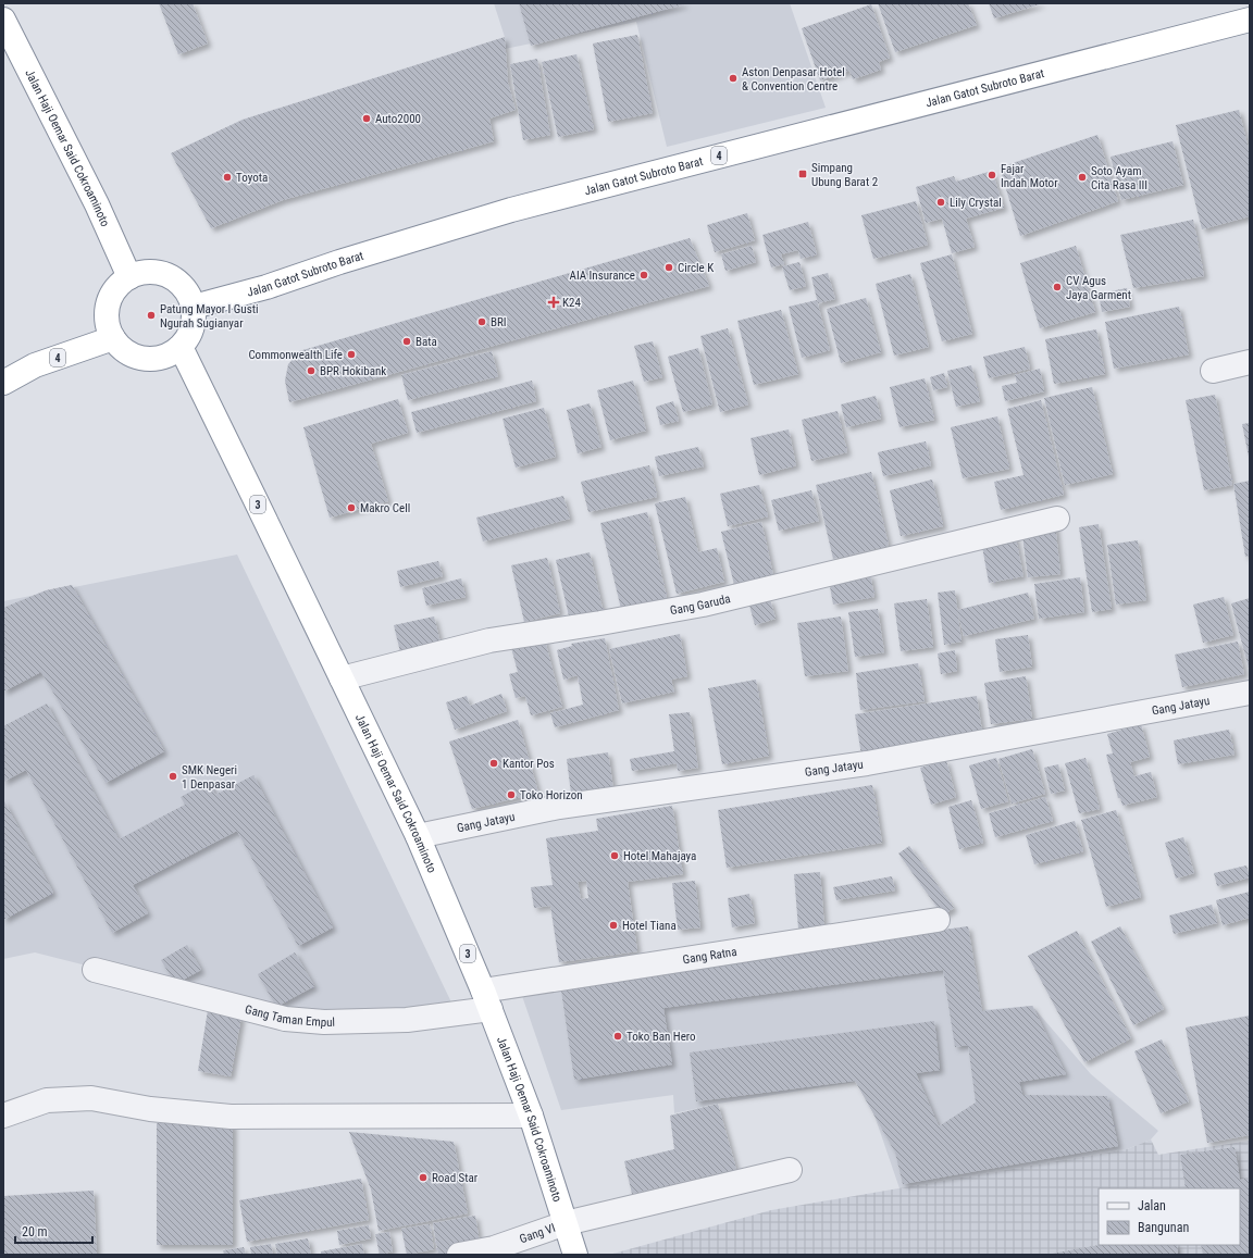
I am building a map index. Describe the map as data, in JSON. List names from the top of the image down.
{
  "streets": {
    "highway": [
      "Jalan Gatot Subroto Barat",
      "Jalan Haji Oemar Said Cokroaminoto",
      "4",
      "3"
    ],
    "street": [
      "Gang Garuda",
      "Gang Jatayu",
      "Gang Ratna",
      "Gang Taman Empul",
      "Gang VI"
    ]
  },
  "crossings": [
    ["Jalan Gatot Subroto Barat", "Jalan Haji Oemar Said Cokroaminoto"],
    ["Jalan Gatot Subroto Barat", "4"],
    ["Jalan Haji Oemar Said Cokroaminoto", "4"],
    ["Jalan Haji Oemar Said Cokroaminoto", "Gang Garuda"],
    ["Jalan Haji Oemar Said Cokroaminoto", "Gang Jatayu"],
    ["Jalan Haji Oemar Said Cokroaminoto", "Gang Ratna"],
    ["Jalan Haji Oemar Said Cokroaminoto", "Gang Taman Empul"],
    ["Jalan Haji Oemar Said Cokroaminoto", "Gang VI"],
    ["Gang Ratna", "Gang Taman Empul"]
  ],
  "places": {
    "other": [
      "Aston Denpasar Hotel & Convention Centre",
      "Auto2000",
      "Fajar Indah Motor",
      "Toyota",
      "Soto Ayam Cita Rasa III",
      "Lily Crystal",
      "Circle K",
      "AIA Insurance",
      "CV Agus Jaya Garment",
      "Patung Mayor I Gusti Ngurah Sugianyar",
      "BRI",
      "Bata",
      "Commonwealth Life",
      "BPR Hokibank",
      "Makro Cell",
      "Kantor Pos",
      "SMK Negeri 1 Denpasar",
      "Toko Horizon",
      "Hotel Mahajaya",
      "Hotel Tiana",
      "Toko Ban Hero",
      "Road Star"
    ],
    "transit": ["Simpang Ubung Barat 2"],
    "health": ["K24"]
  },
  "legend": ["Jalan", "Bangunan"],
  "scale_bar": "20 m"
}
